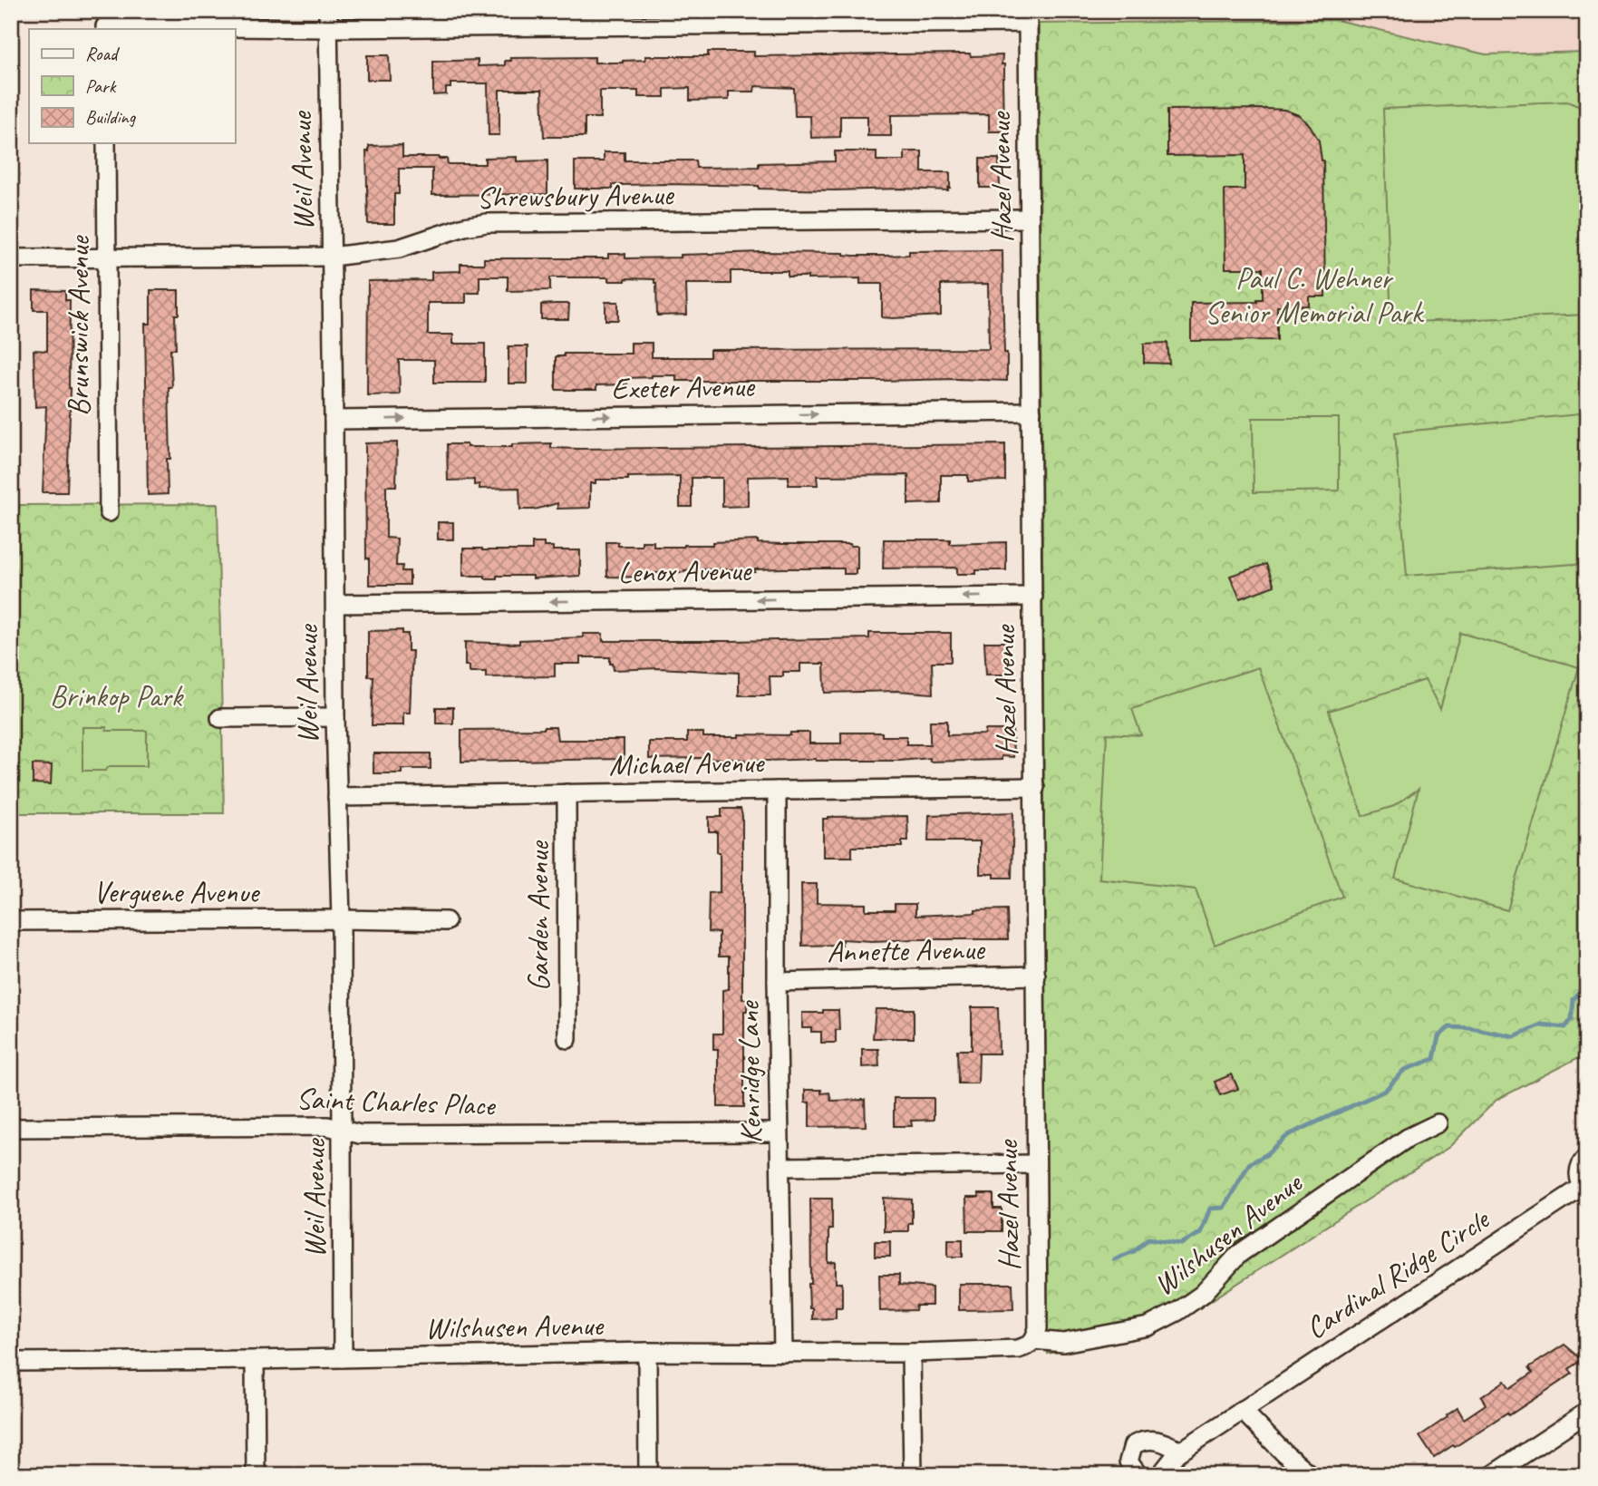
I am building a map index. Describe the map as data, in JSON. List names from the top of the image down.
{
  "streets": {
    "street": [
      "Weil Avenue",
      "Hazel Avenue",
      "Shrewsbury Avenue",
      "Brunswick Avenue",
      "Exeter Avenue",
      "Lenox Avenue",
      "Michael Avenue",
      "Verguene Avenue",
      "Garden Avenue",
      "Annette Avenue",
      "Kenridge Lane",
      "Saint Charles Place",
      "Wilshusen Avenue",
      "Cardinal Ridge Circle"
    ]
  },
  "crossings": [
    ["Weil Avenue", "Hazel Avenue"],
    ["Weil Avenue", "Shrewsbury Avenue"],
    ["Weil Avenue", "Exeter Avenue"],
    ["Weil Avenue", "Lenox Avenue"],
    ["Weil Avenue", "Michael Avenue"],
    ["Weil Avenue", "Verguene Avenue"],
    ["Weil Avenue", "Saint Charles Place"],
    ["Weil Avenue", "Wilshusen Avenue"],
    ["Hazel Avenue", "Shrewsbury Avenue"],
    ["Hazel Avenue", "Exeter Avenue"],
    ["Hazel Avenue", "Lenox Avenue"],
    ["Hazel Avenue", "Michael Avenue"],
    ["Hazel Avenue", "Annette Avenue"],
    ["Hazel Avenue", "Wilshusen Avenue"],
    ["Shrewsbury Avenue", "Brunswick Avenue"],
    ["Michael Avenue", "Garden Avenue"],
    ["Michael Avenue", "Kenridge Lane"],
    ["Annette Avenue", "Kenridge Lane"],
    ["Kenridge Lane", "Saint Charles Place"],
    ["Kenridge Lane", "Wilshusen Avenue"]
  ],
  "one_way": ["Exeter Avenue", "Lenox Avenue"],
  "parks": ["Paul C. Wehner Senior Memorial Park", "Brinkop Park"],
  "legend": ["Road", "Park", "Building"]
}
